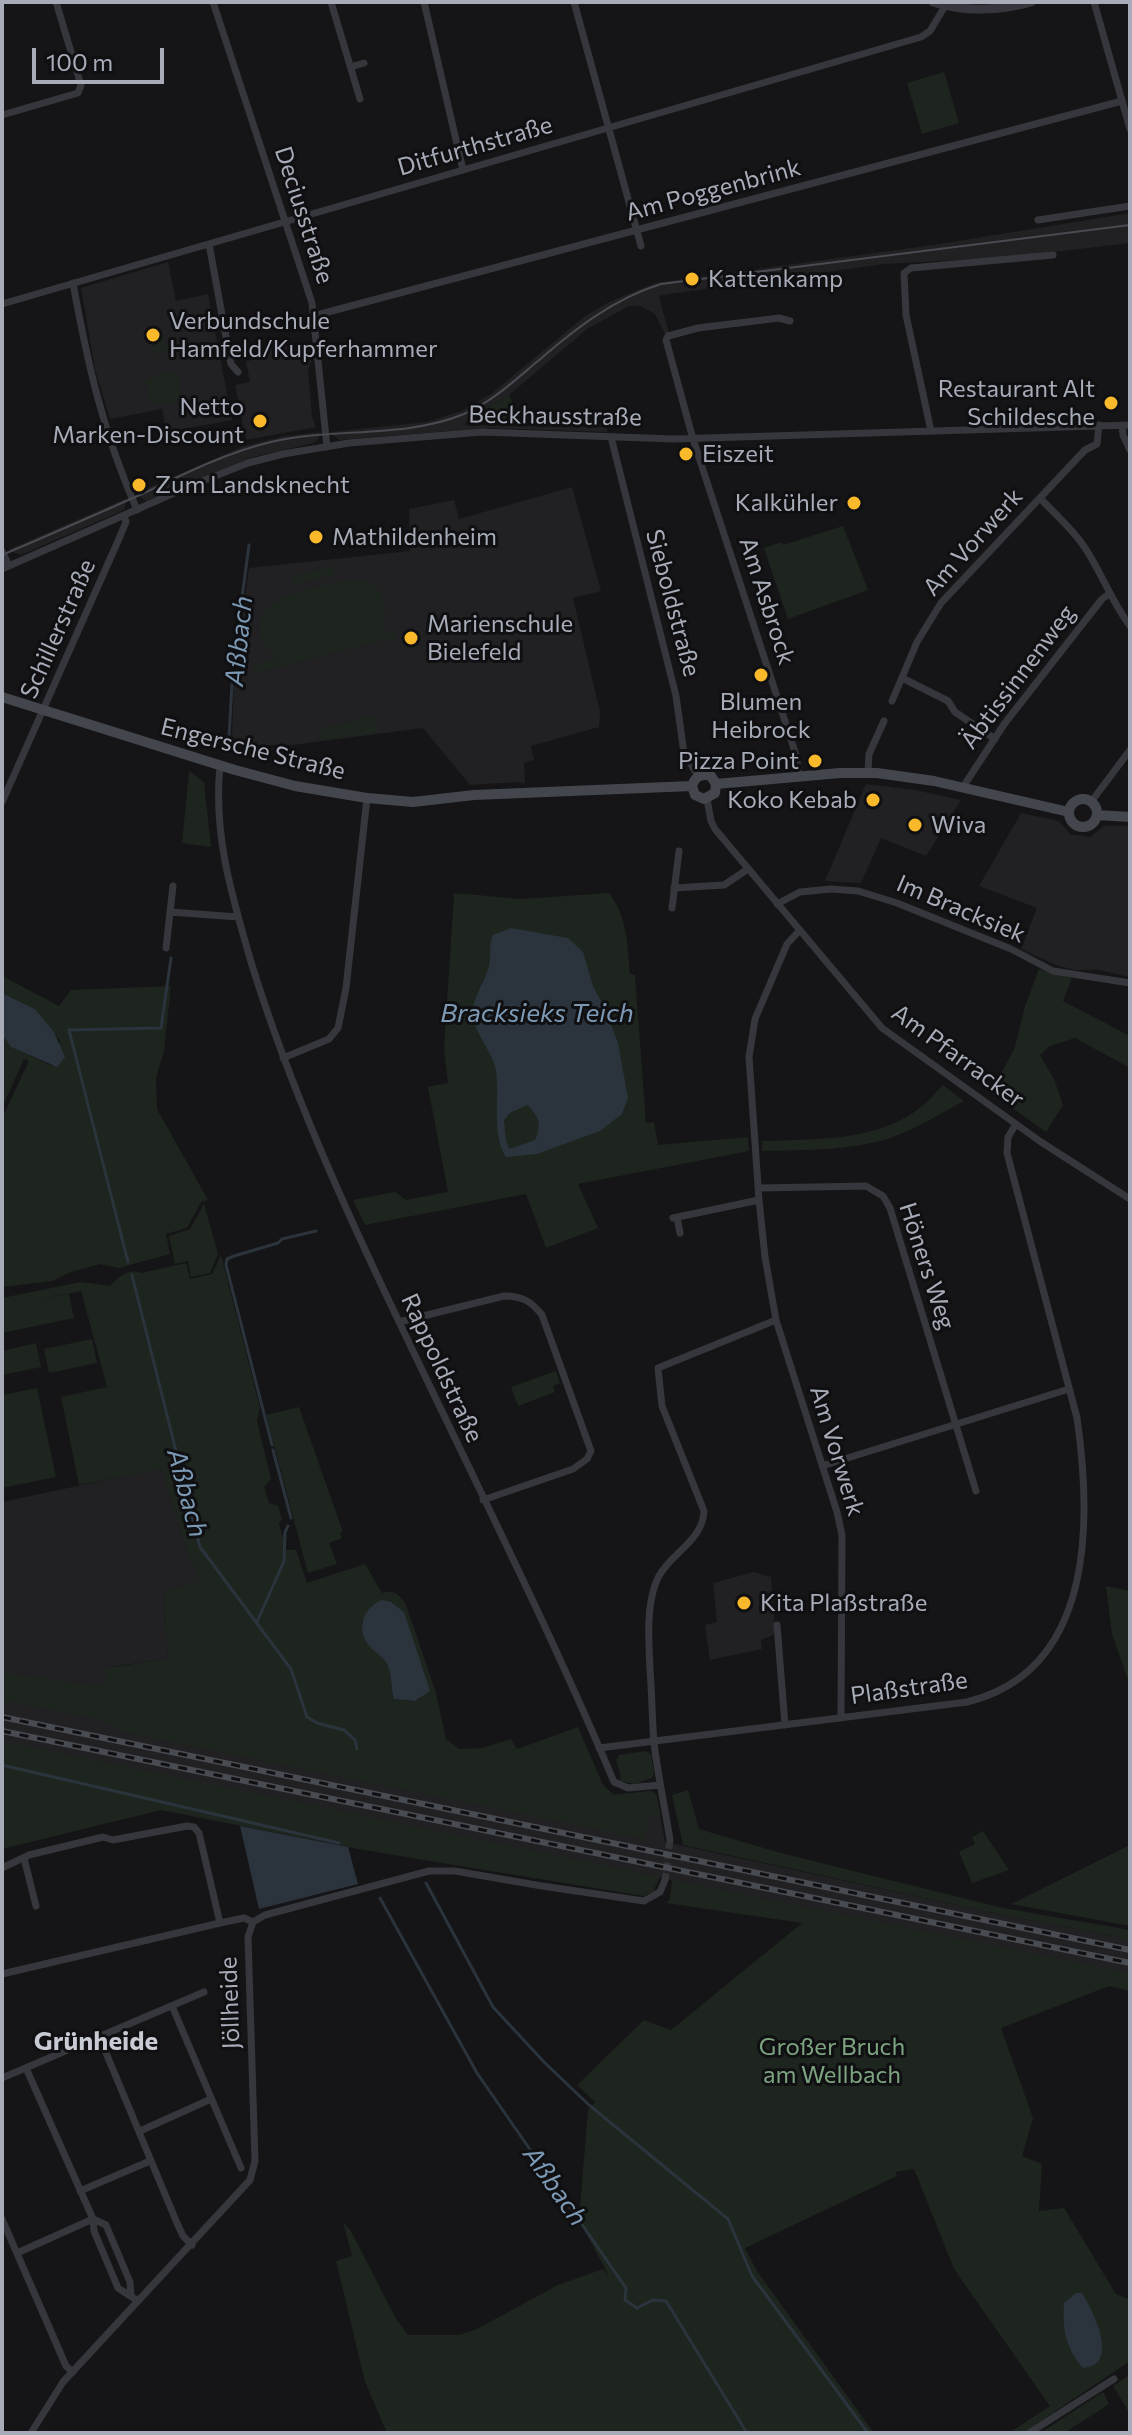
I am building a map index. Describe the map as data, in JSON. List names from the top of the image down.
{
  "streets": {
    "main road": ["Engersche Straße"],
    "street": [
      "Ditfurthstraße",
      "Am Poggenbrink",
      "Deciusstraße",
      "Beckhausstraße",
      "Am Vorwerk",
      "Am Asbrock",
      "Sieboldstraße",
      "Schillerstraße",
      "Äbtissinnenweg",
      "Im Bracksiek",
      "Am Pfarracker",
      "Höners Weg",
      "Rappoldstraße",
      "Plaßstraße",
      "Jöllheide"
    ]
  },
  "crossings": [
    ["Ditfurthstraße", "Deciusstraße"],
    ["Am Poggenbrink", "Deciusstraße"],
    ["Deciusstraße", "Beckhausstraße"],
    ["Beckhausstraße", "Am Vorwerk"],
    ["Beckhausstraße", "Am Asbrock"],
    ["Beckhausstraße", "Sieboldstraße"],
    ["Beckhausstraße", "Schillerstraße"],
    ["Am Vorwerk", "Am Pfarracker"],
    ["Am Vorwerk", "Höners Weg"],
    ["Am Vorwerk", "Plaßstraße"],
    ["Sieboldstraße", "Engersche Straße"],
    ["Sieboldstraße", "Am Pfarracker"],
    ["Schillerstraße", "Engersche Straße"],
    ["Engersche Straße", "Am Pfarracker"],
    ["Engersche Straße", "Rappoldstraße"],
    ["Im Bracksiek", "Am Pfarracker"],
    ["Am Pfarracker", "Plaßstraße"],
    ["Rappoldstraße", "Plaßstraße"]
  ],
  "districts": ["Grünheide"],
  "water": ["Aßbach", "Bracksieks Teich"],
  "parks": ["Großer Bruch am Wellbach"],
  "places": [
    "Kattenkamp",
    "Verbundschule Hamfeld/Kupferhammer",
    "Restaurant Alt Schildesche",
    "Netto Marken-Discount",
    "Eiszeit",
    "Zum Landsknecht",
    "Kalkühler",
    "Mathildenheim",
    "Marienschule Bielefeld",
    "Blumen Heibrock",
    "Pizza Point",
    "Koko Kebab",
    "Wiva",
    "Kita Plaßstraße"
  ],
  "scale_bar": "100 m"
}
